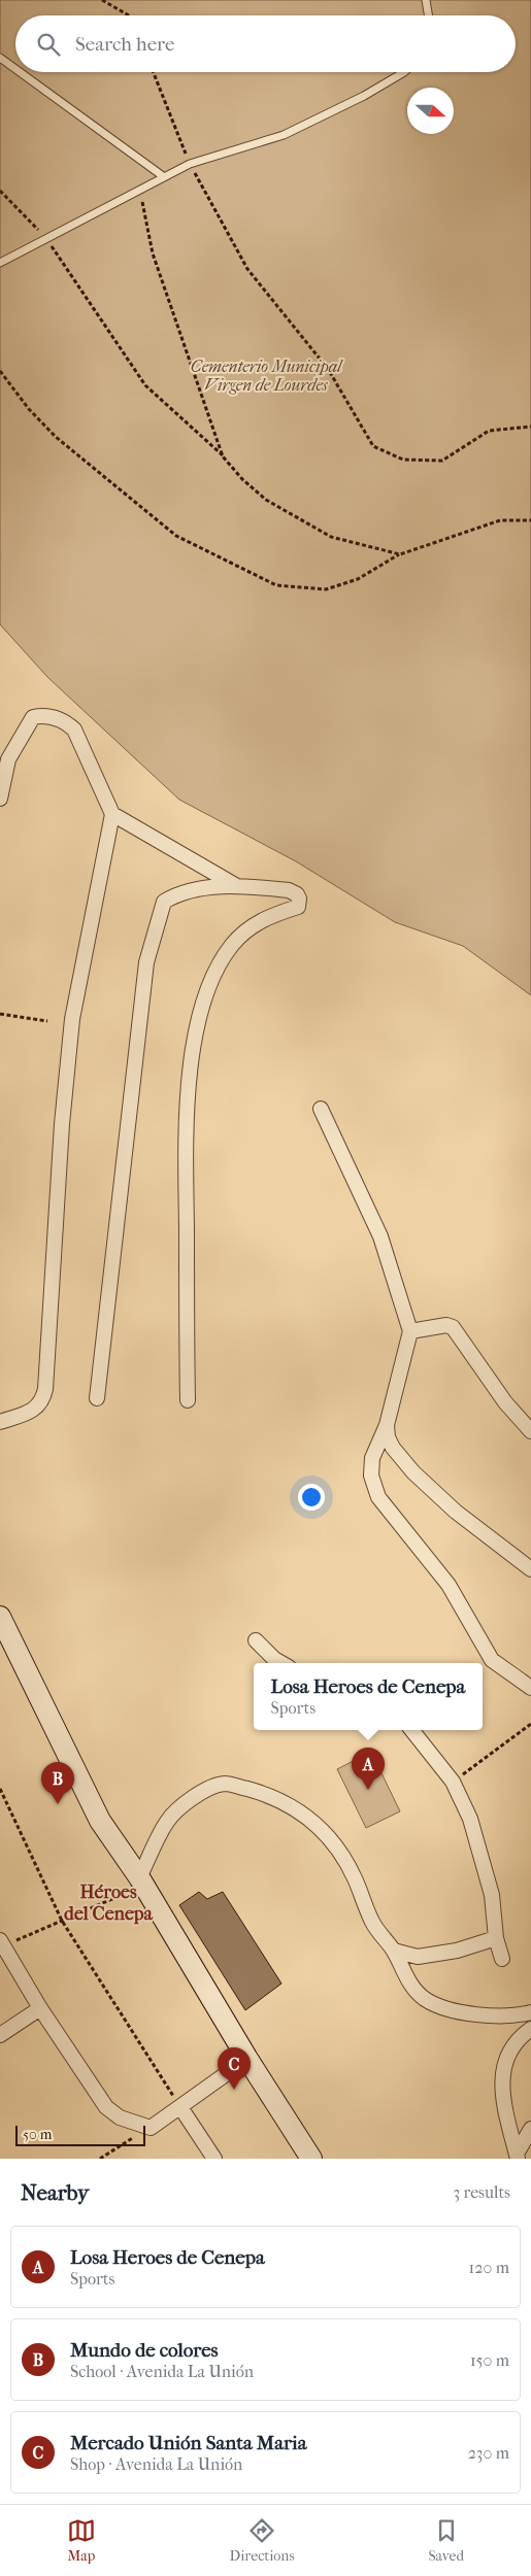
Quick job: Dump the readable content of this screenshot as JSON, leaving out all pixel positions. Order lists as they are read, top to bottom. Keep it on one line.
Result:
{"districts":["Héroes del Cenepa"],"parks":["Cementerio Municipal Virgen de Lourdes"],"scale_bar":"50 m","north":"right","page":{"search":"Search here","popup":["Losa Heroes de Cenepa","Sports"],"pins":["A","B","C"],"scale":"50 m","heading":["Nearby","3 results"],"list":[{"mark":"A","name":"Losa Heroes de Cenepa","note":"Sports","value":"120 m"},{"mark":"B","name":"Mundo de colores","note":"School · Avenida La Unión","value":"150 m"},{"mark":"C","name":"Mercado Unión Santa Maria","note":"Shop · Avenida La Unión","value":"230 m"}],"nav":["Map","Directions","Saved"]}}
